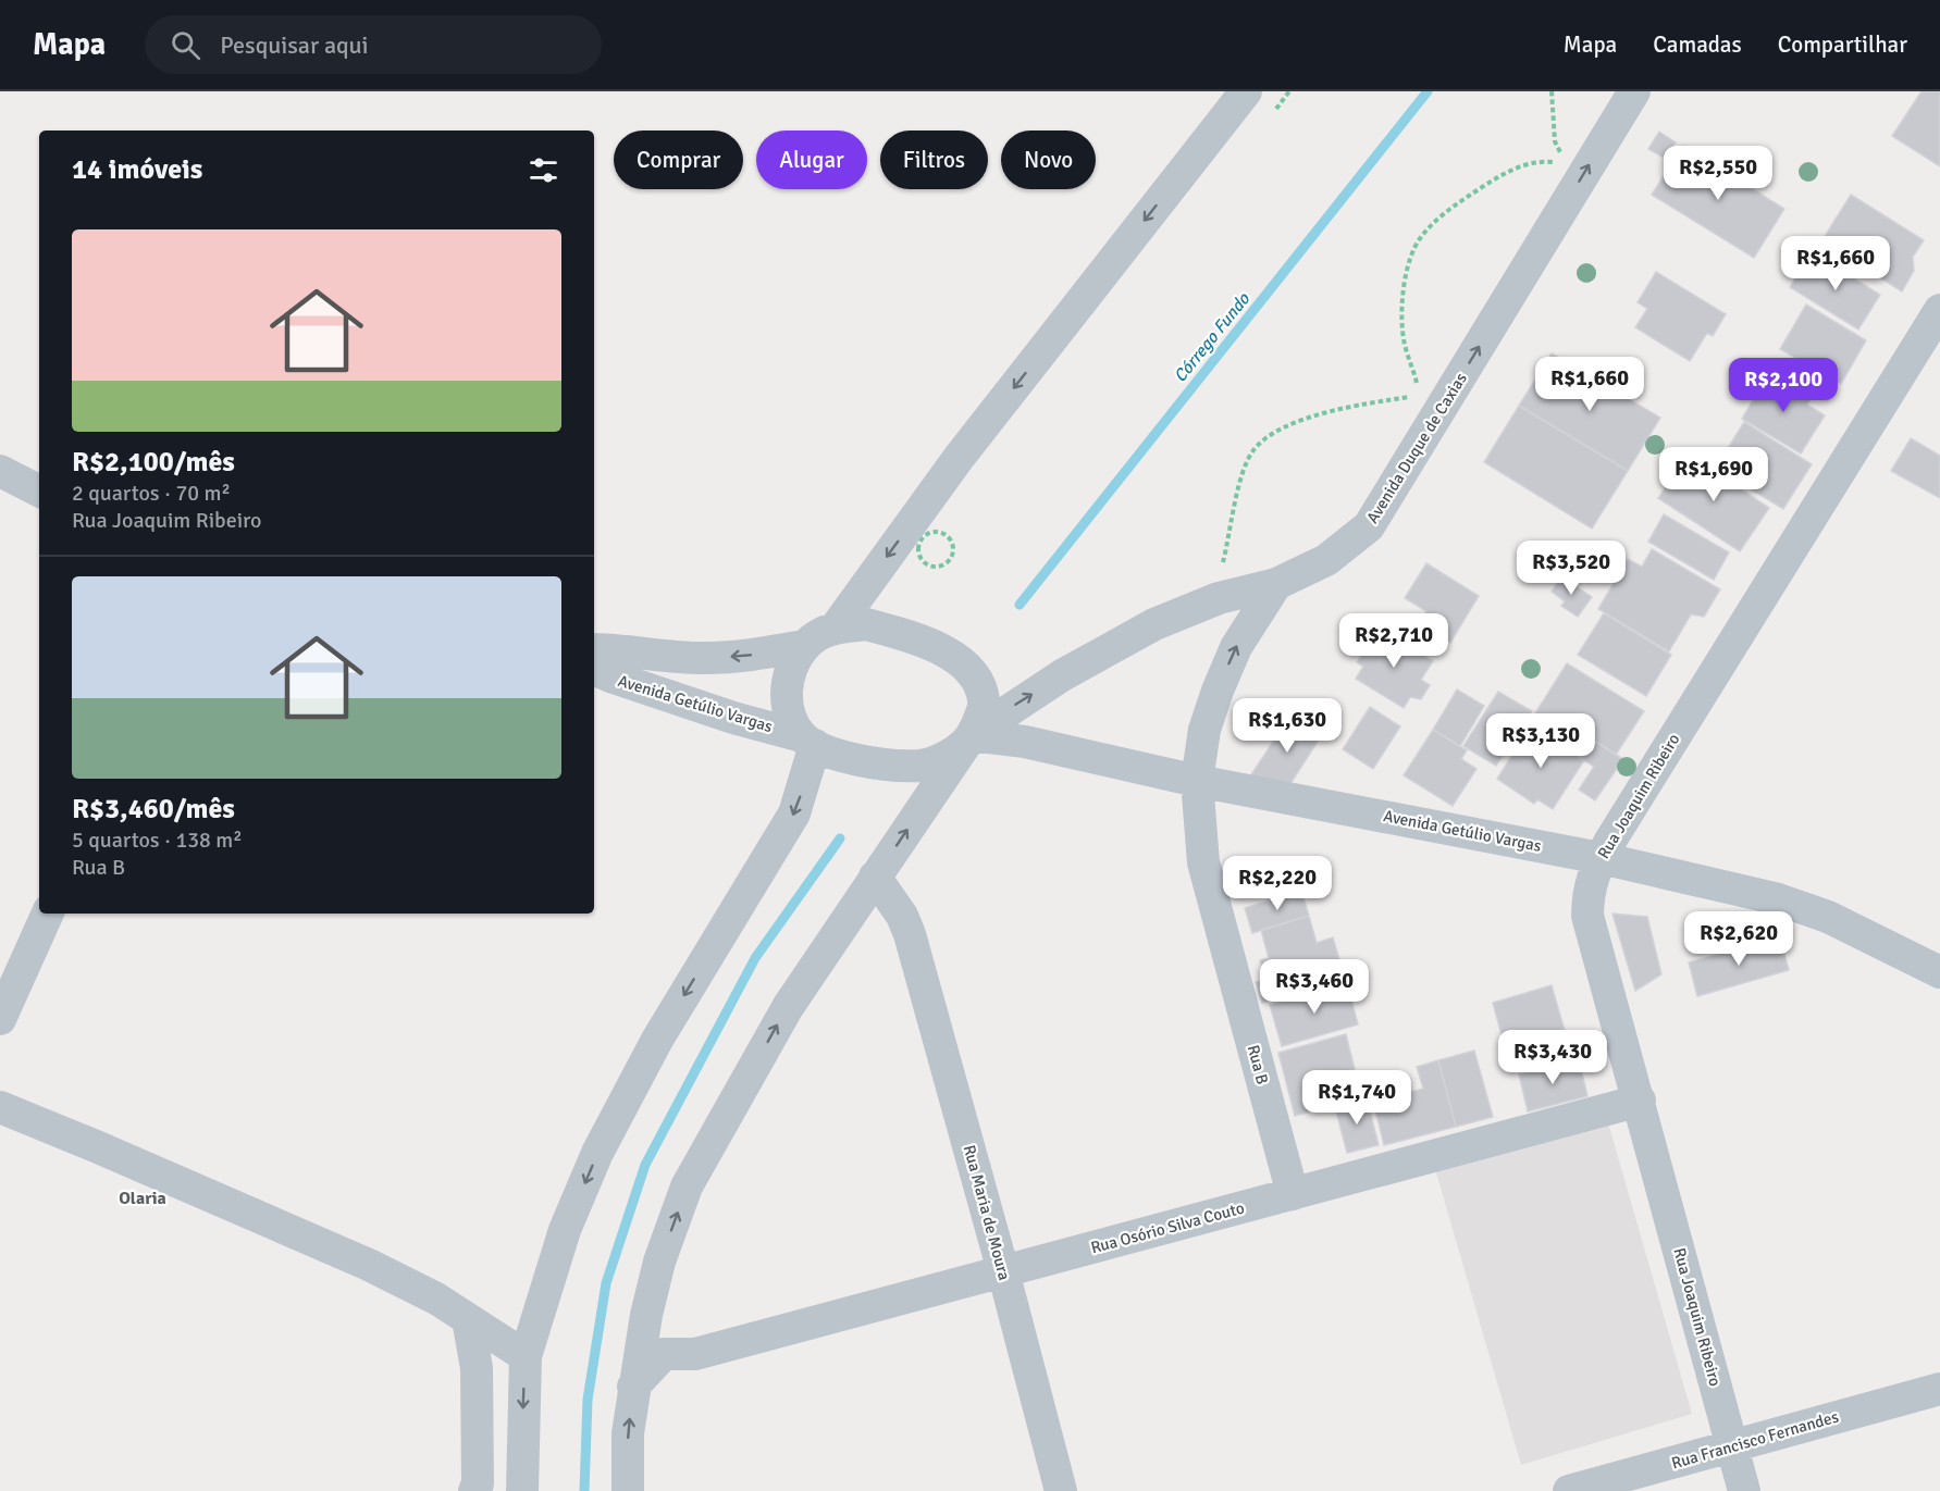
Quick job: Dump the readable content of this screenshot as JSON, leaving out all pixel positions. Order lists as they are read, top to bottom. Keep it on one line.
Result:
{"streets":{"street":["Avenida Duque de Caxias","Avenida Getúlio Vargas","Rua Joaquim Ribeiro","Rua B","Rua Maria de Moura","Rua Osório Silva Couto","Rua Francisco Fernandes"]},"crossings":[["Avenida Duque de Caxias","Avenida Getúlio Vargas"],["Avenida Getúlio Vargas","Rua Joaquim Ribeiro"],["Avenida Getúlio Vargas","Rua B"],["Rua Joaquim Ribeiro","Rua Osório Silva Couto"],["Rua Joaquim Ribeiro","Rua Francisco Fernandes"],["Rua B","Rua Osório Silva Couto"],["Rua Maria de Moura","Rua Osório Silva Couto"]],"districts":["Olaria"],"water":["Córrego Fundo"],"page":{"header":"Mapa","search":"Pesquisar aqui","nav":["Mapa","Camadas","Compartilhar"],"chip":["Comprar","Alugar","Filtros","Novo"],"heading":"14 imóveis","price":["R$2,550","R$1,660","R$1,660","R$2,100","R$1,690","R$3,520","R$2,710","R$1,630","R$3,130","R$2,220","R$2,620","R$3,460","R$3,430","R$1,740"],"list":[{"name":"R$2,100/mês","note":"2 quartos · 70 m² · Rua Joaquim Ribeiro"},{"name":"R$3,460/mês","note":"5 quartos · 138 m² · Rua B"}]}}
